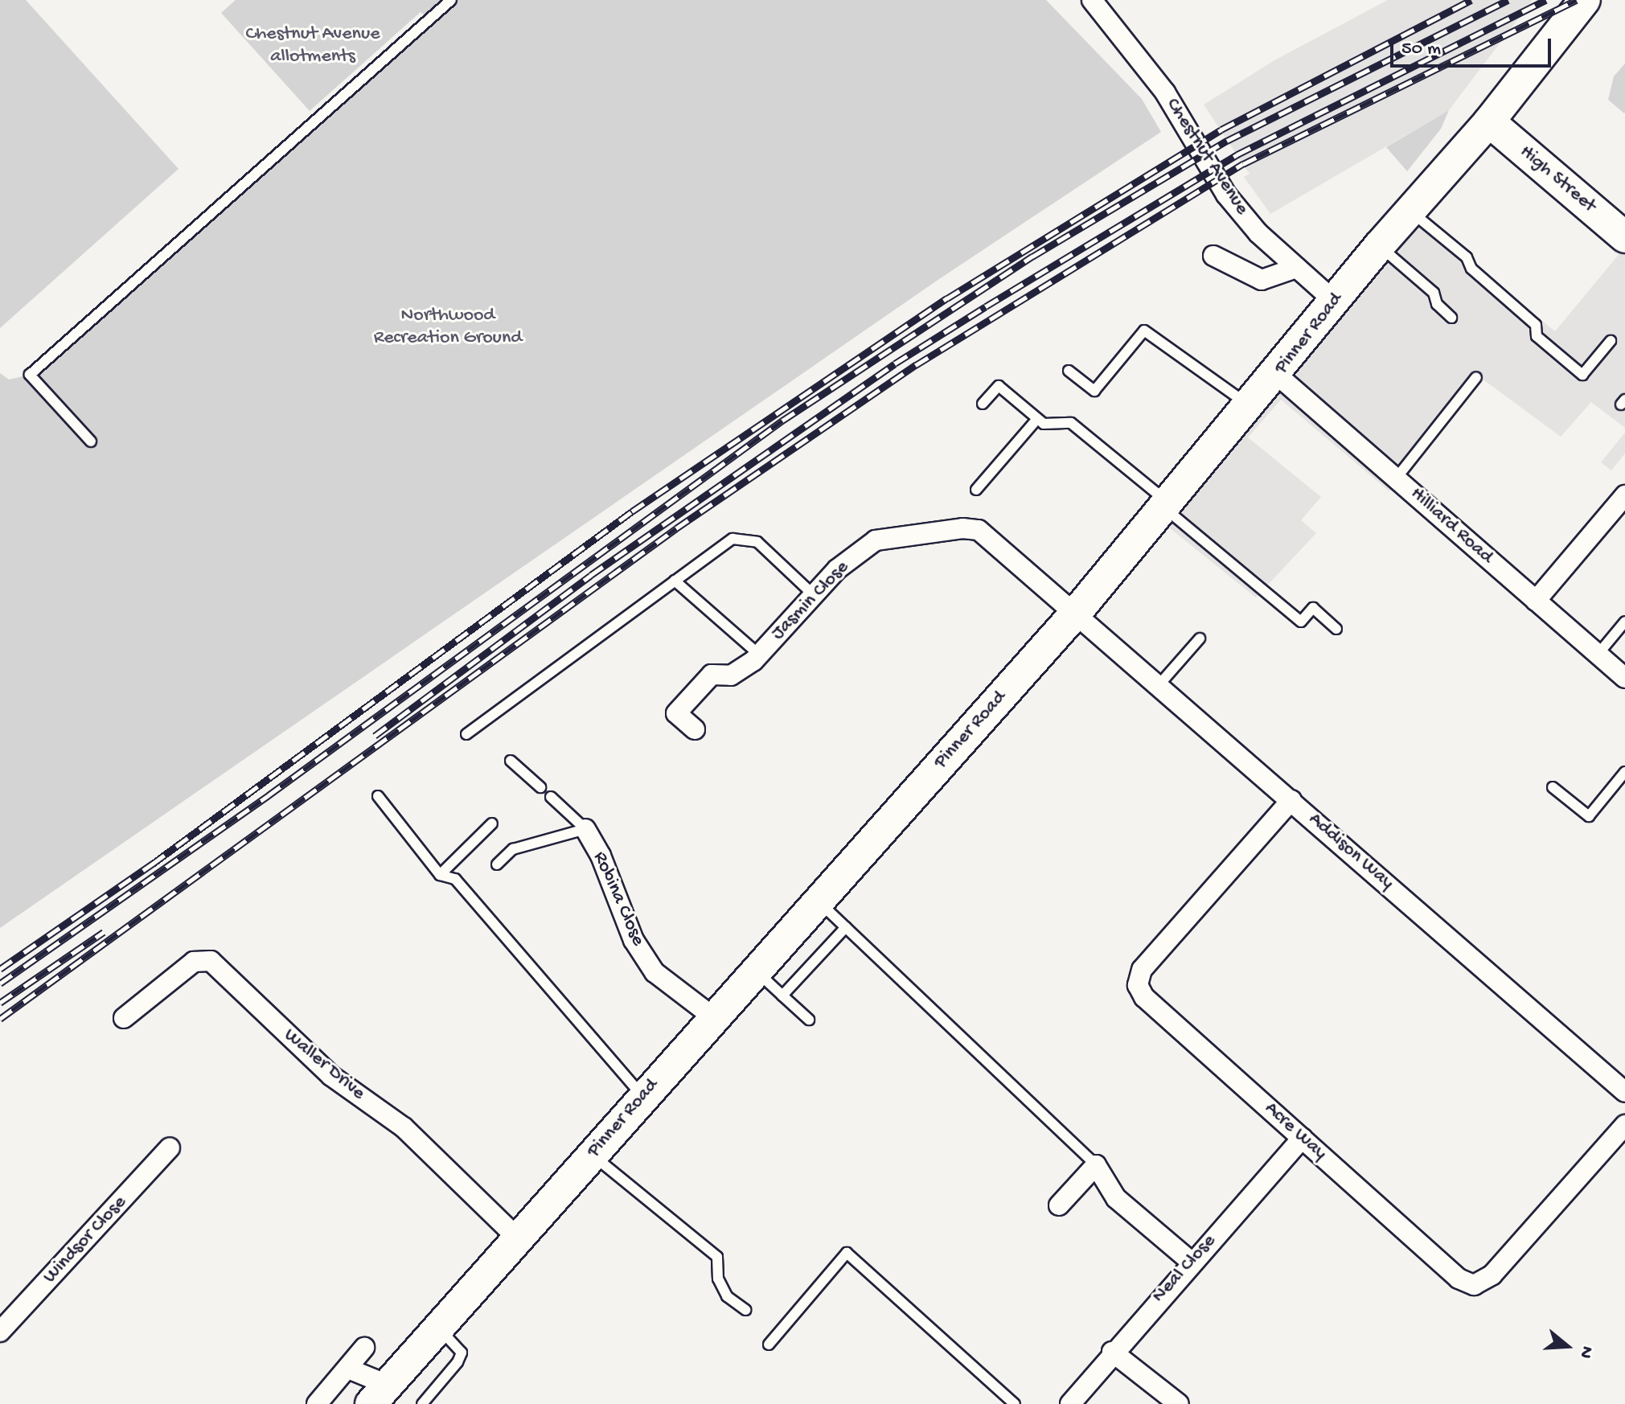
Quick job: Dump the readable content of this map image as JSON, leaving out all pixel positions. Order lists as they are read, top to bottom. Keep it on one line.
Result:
{"streets":{"main road":["High Street","Pinner Road"],"street":["Chestnut Avenue","Hilliard Road","Jasmin Close","Addison Way","Robina Close","Waller Drive","Acre Way","Windsor Close","Neal Close"]},"crossings":[["Chestnut Avenue","Pinner Road"],["High Street","Pinner Road"],["Pinner Road","Hilliard Road"],["Pinner Road","Jasmin Close"],["Pinner Road","Addison Way"],["Pinner Road","Robina Close"],["Pinner Road","Waller Drive"],["Jasmin Close","Addison Way"],["Addison Way","Acre Way"],["Acre Way","Neal Close"]],"parks":["Chestnut Avenue allotments","Northwood Recreation Ground"],"scale_bar":"50 m","north":"right"}
